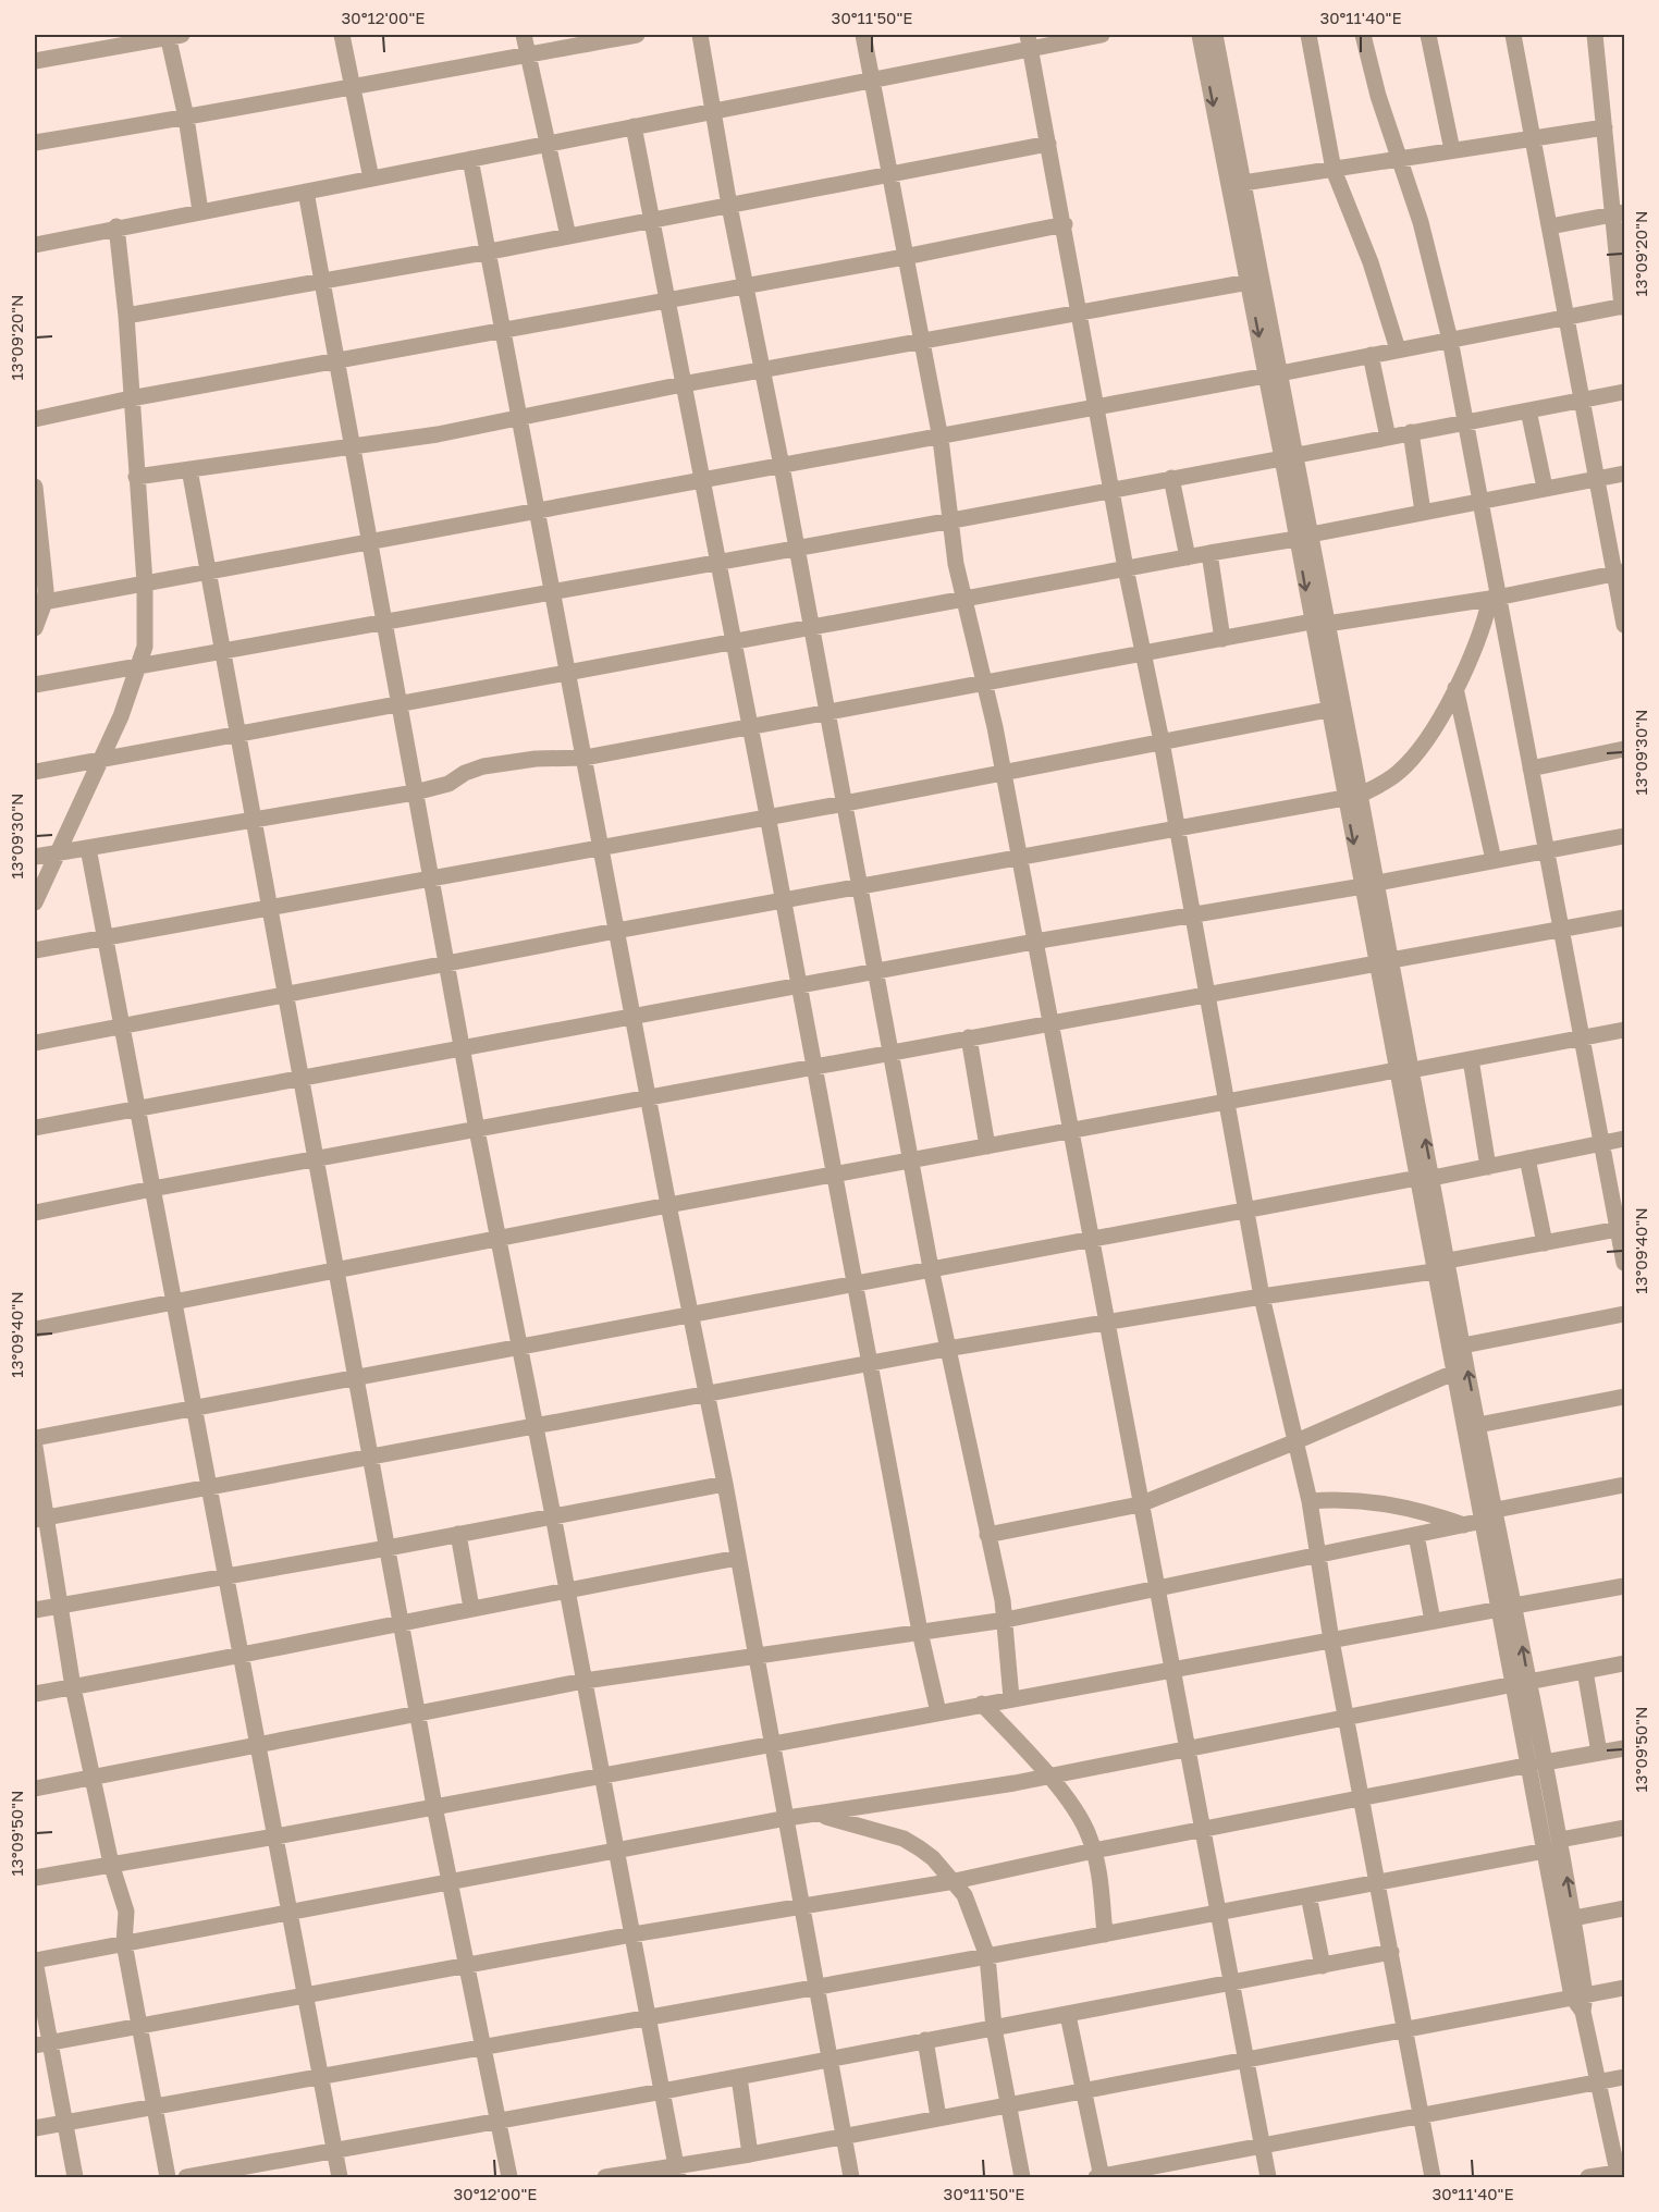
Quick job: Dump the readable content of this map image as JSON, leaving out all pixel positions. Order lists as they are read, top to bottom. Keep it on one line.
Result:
{"coordinates":["30°12'00\"E","30°11'50\"E","30°11'40\"E","13°09'20\"N","13°09'30\"N","13°09'40\"N","13°09'50\"N"]}
